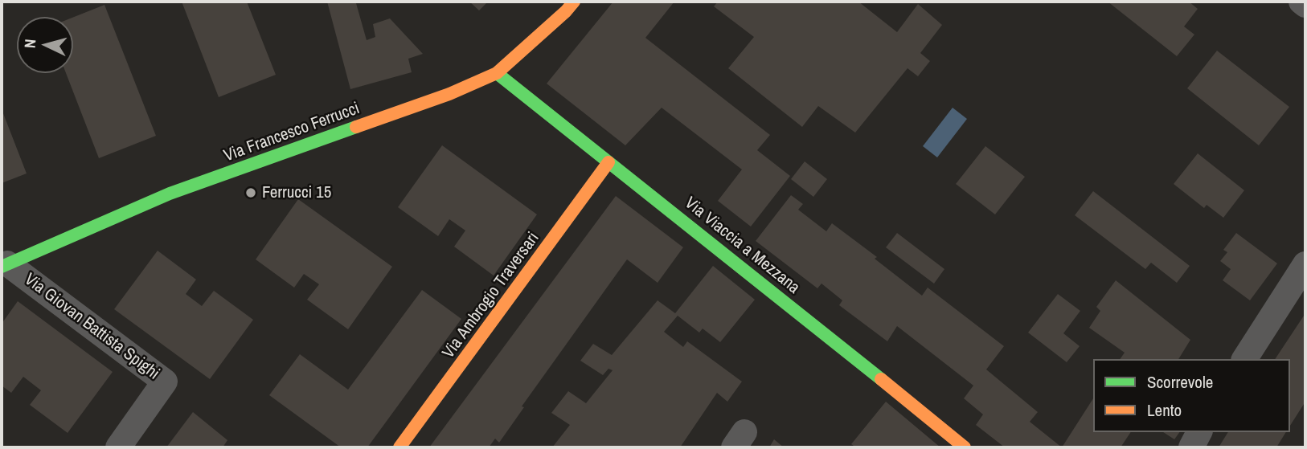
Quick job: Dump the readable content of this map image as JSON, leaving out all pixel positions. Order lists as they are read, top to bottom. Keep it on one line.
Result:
{"streets":{"street":["Via Francesco Ferrucci","Via Viaccia a Mezzana","Via Ambrogio Traversari","Via Giovan Battista Spighi"]},"crossings":[["Via Francesco Ferrucci","Via Viaccia a Mezzana"],["Via Francesco Ferrucci","Via Giovan Battista Spighi"],["Via Viaccia a Mezzana","Via Ambrogio Traversari"]],"places":["Ferrucci 15"],"legend":["Scorrevole","Lento"],"north":"left"}
